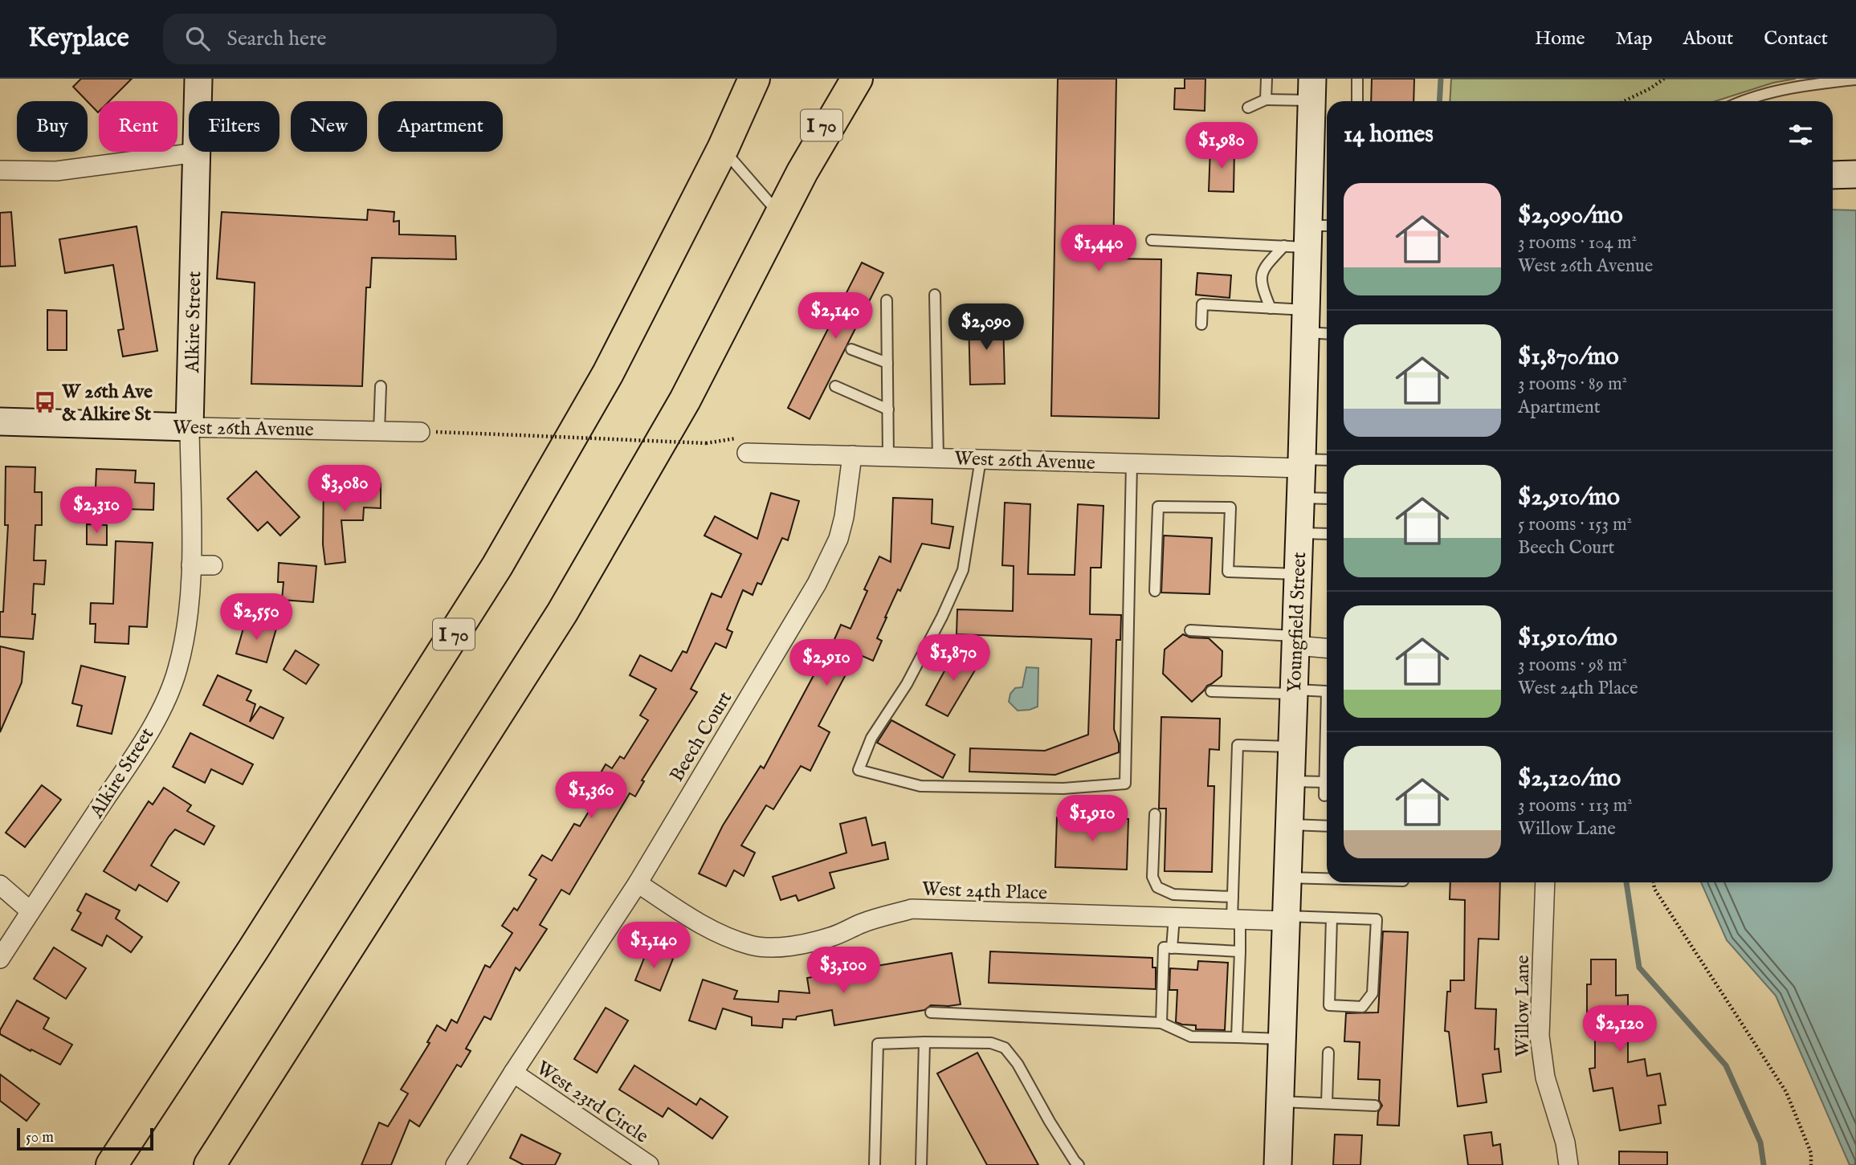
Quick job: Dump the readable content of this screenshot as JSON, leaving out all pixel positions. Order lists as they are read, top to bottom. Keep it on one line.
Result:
{"streets":{"highway":["I 70"],"street":["Alkire Street","West 26th Avenue","Youngfield Street","Beech Court","West 24th Place","Willow Lane","West 23rd Circle"]},"crossings":[["Alkire Street","West 26th Avenue"],["West 26th Avenue","Youngfield Street"],["West 26th Avenue","Beech Court"],["Youngfield Street","West 24th Place"],["Beech Court","West 24th Place"],["Beech Court","West 23rd Circle"]],"places":{"bus stop":["W 26th Ave & Alkire St"]},"scale_bar":"50 m","page":{"header":"Keyplace","search":"Search here","nav":["Home","Map","About","Contact"],"chip":["Buy","Rent","Filters","New","Apartment"],"heading":"14 homes","price":["$1,980","$1,440","$2,140","$2,090","$3,080","$2,310","$2,550","$1,870","$2,910","$1,360","$1,910","$1,140","$3,100","$2,120"],"list":[{"name":"$2,090/mo","note":"3 rooms · 104 m² · West 26th Avenue"},{"name":"$1,870/mo","note":"3 rooms · 89 m² · Apartment"},{"name":"$2,910/mo","note":"5 rooms · 153 m² · Beech Court"},{"name":"$1,910/mo","note":"3 rooms · 98 m² · West 24th Place"},{"name":"$2,120/mo","note":"3 rooms · 113 m² · Willow Lane"}],"scale":"50 m"}}
